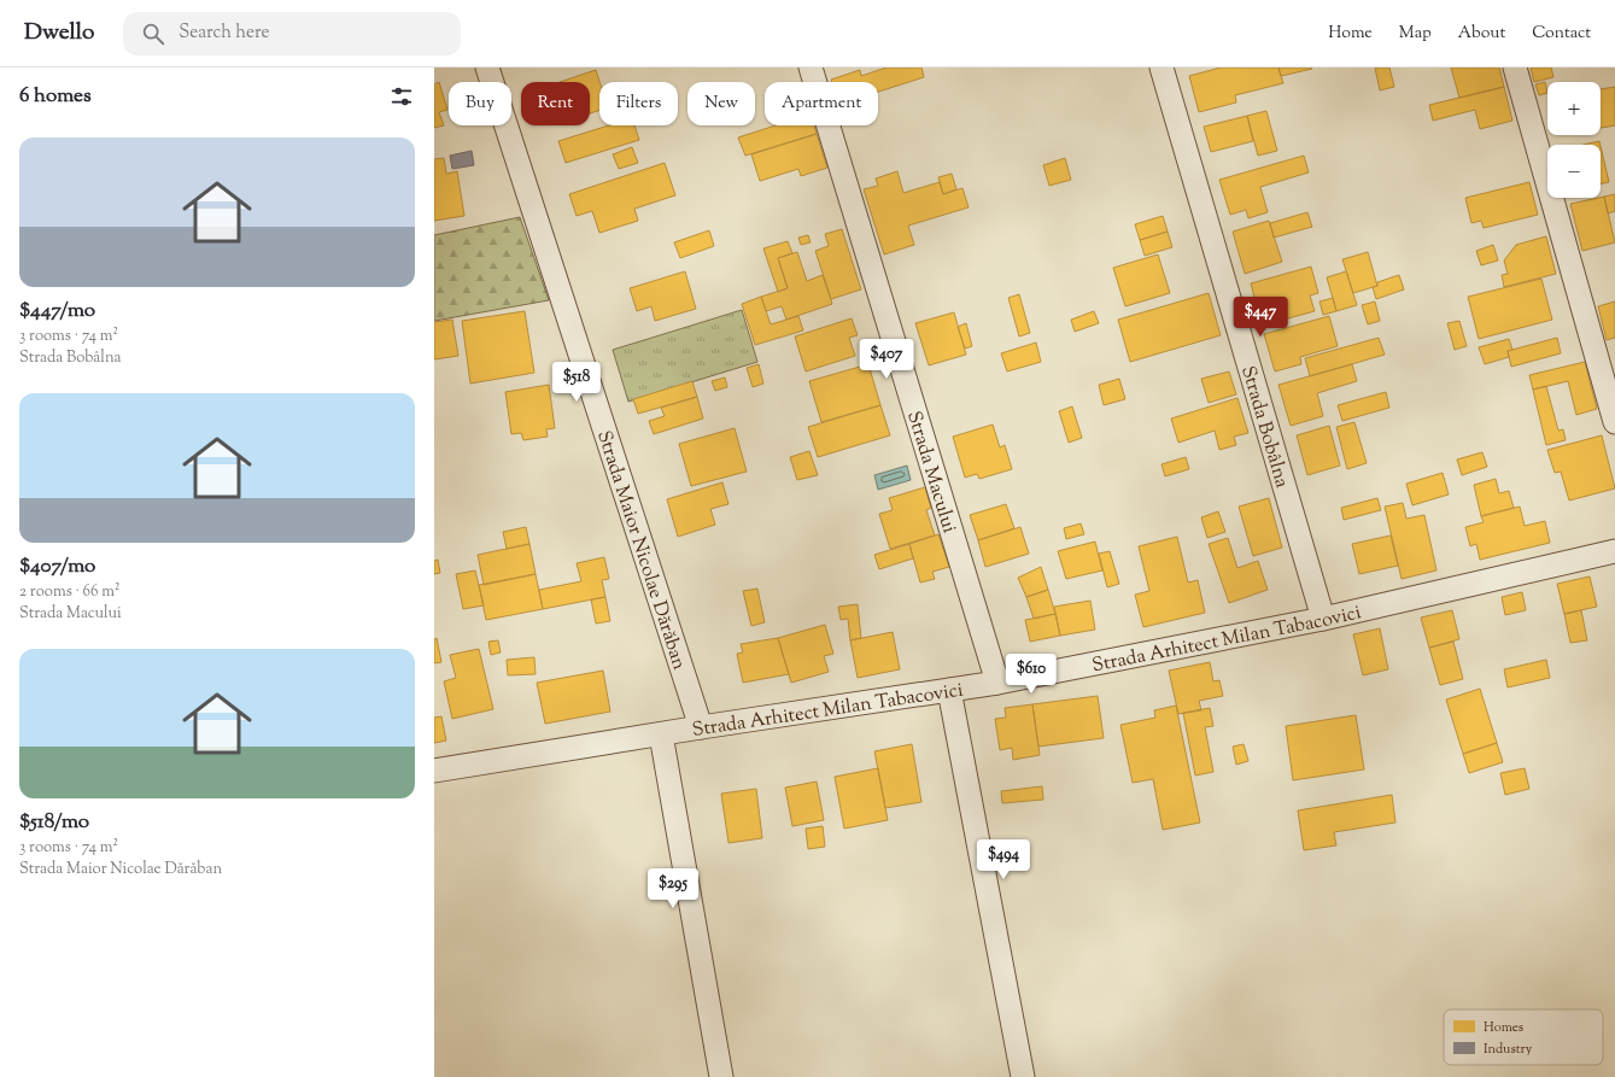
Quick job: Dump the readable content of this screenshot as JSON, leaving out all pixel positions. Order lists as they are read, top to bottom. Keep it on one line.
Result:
{"streets":{"street":["Strada Bobâlna","Strada Macului","Strada Maior Nicolae Dărăban","Strada Arhitect Milan Tabacovici"]},"crossings":[["Strada Bobâlna","Strada Arhitect Milan Tabacovici"],["Strada Macului","Strada Arhitect Milan Tabacovici"],["Strada Maior Nicolae Dărăban","Strada Arhitect Milan Tabacovici"]],"legend":["Homes","Industry"],"page":{"header":"Dwello","search":"Search here","nav":["Home","Map","About","Contact"],"heading":"6 homes","map_buttons":["+","−"],"chip":["Buy","Rent","Filters","New","Apartment"],"list":[{"name":"$447/mo","note":"3 rooms · 74 m² · Strada Bobâlna"},{"name":"$407/mo","note":"2 rooms · 66 m² · Strada Macului"},{"name":"$518/mo","note":"3 rooms · 74 m² · Strada Maior Nicolae Dărăban"}],"price":["$447","$407","$518","$610","$494","$295"]}}
